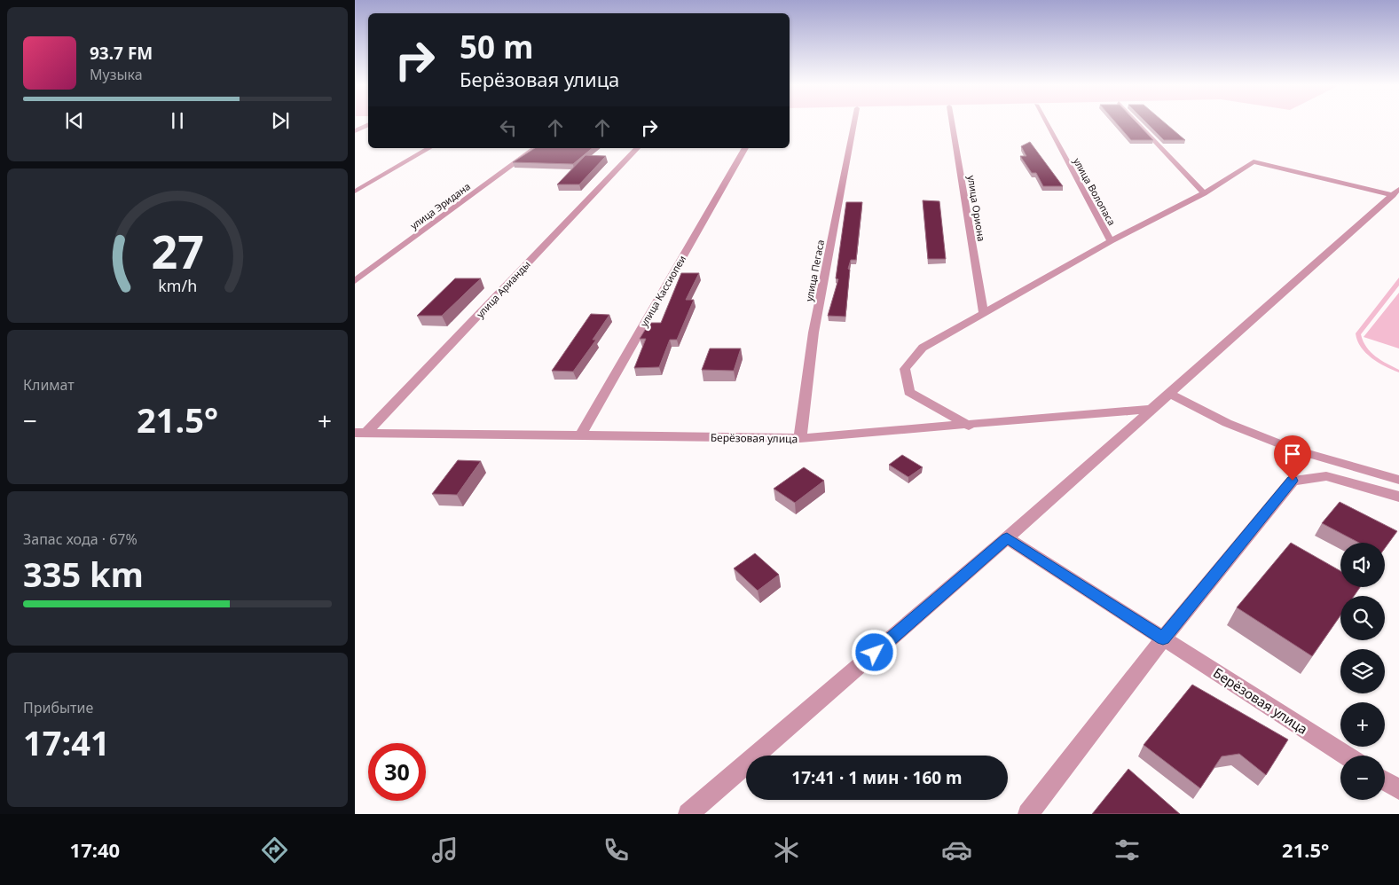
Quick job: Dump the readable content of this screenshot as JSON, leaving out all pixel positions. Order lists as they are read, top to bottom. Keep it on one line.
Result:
{"streets":{"street":["улица Волопаса","улица Эридана","улица Ориона","улица Пегаса","улица Арианды","улица Кассиопеи","Берёзовая улица"]},"crossings":[["улица Пегаса","Берёзовая улица"],["улица Арианды","Берёзовая улица"],["улица Кассиопеи","Берёзовая улица"]],"page":{"turn":["50 m","Берёзовая улица"],"song":["93.7 FM","Музыка"],"tile":["Климат",["Запас хода · 67%","335 km"],["Прибытие","17:41"]],"heat":["−","21.5°","+"],"map_buttons":["+","−"],"limit":"30","trip":"17:41 · 1 мин · 160 m","tabs":["17:40","21.5°"],"gauge":["27","km/h"]}}
